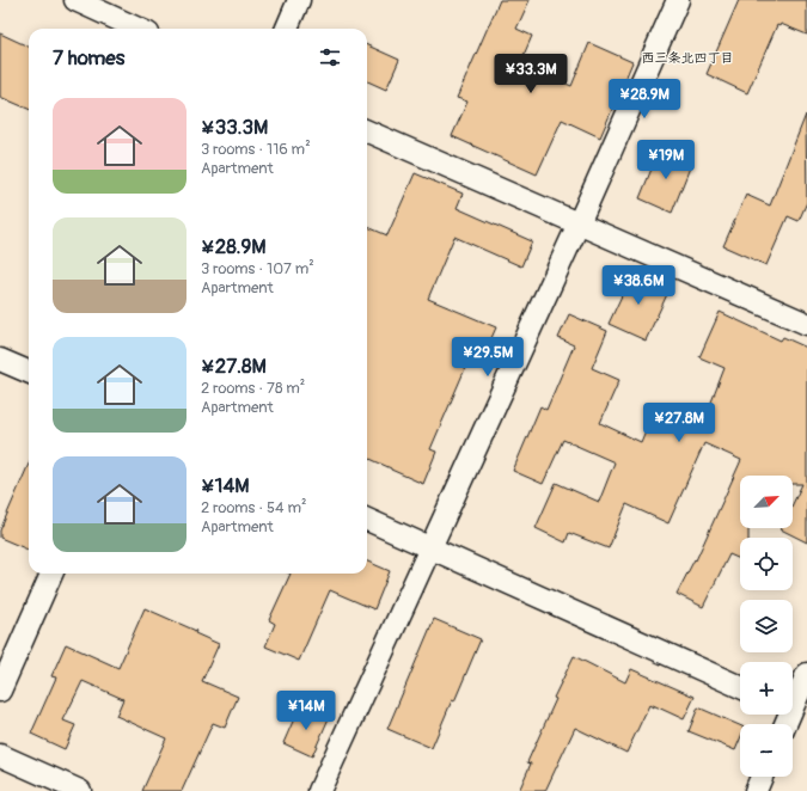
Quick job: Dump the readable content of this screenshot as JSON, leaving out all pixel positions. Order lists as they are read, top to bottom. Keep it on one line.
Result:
{"districts":["西三条北四丁目"],"north":"top right","page":{"heading":"7 homes","price":["¥33.3M","¥28.9M","¥19M","¥38.6M","¥29.5M","¥27.8M","¥14M"],"list":[{"name":"¥33.3M","note":"3 rooms · 116 m² · Apartment"},{"name":"¥28.9M","note":"3 rooms · 107 m² · Apartment"},{"name":"¥27.8M","note":"2 rooms · 78 m² · Apartment"},{"name":"¥14M","note":"2 rooms · 54 m² · Apartment"}],"map_buttons":["+","−"]}}
